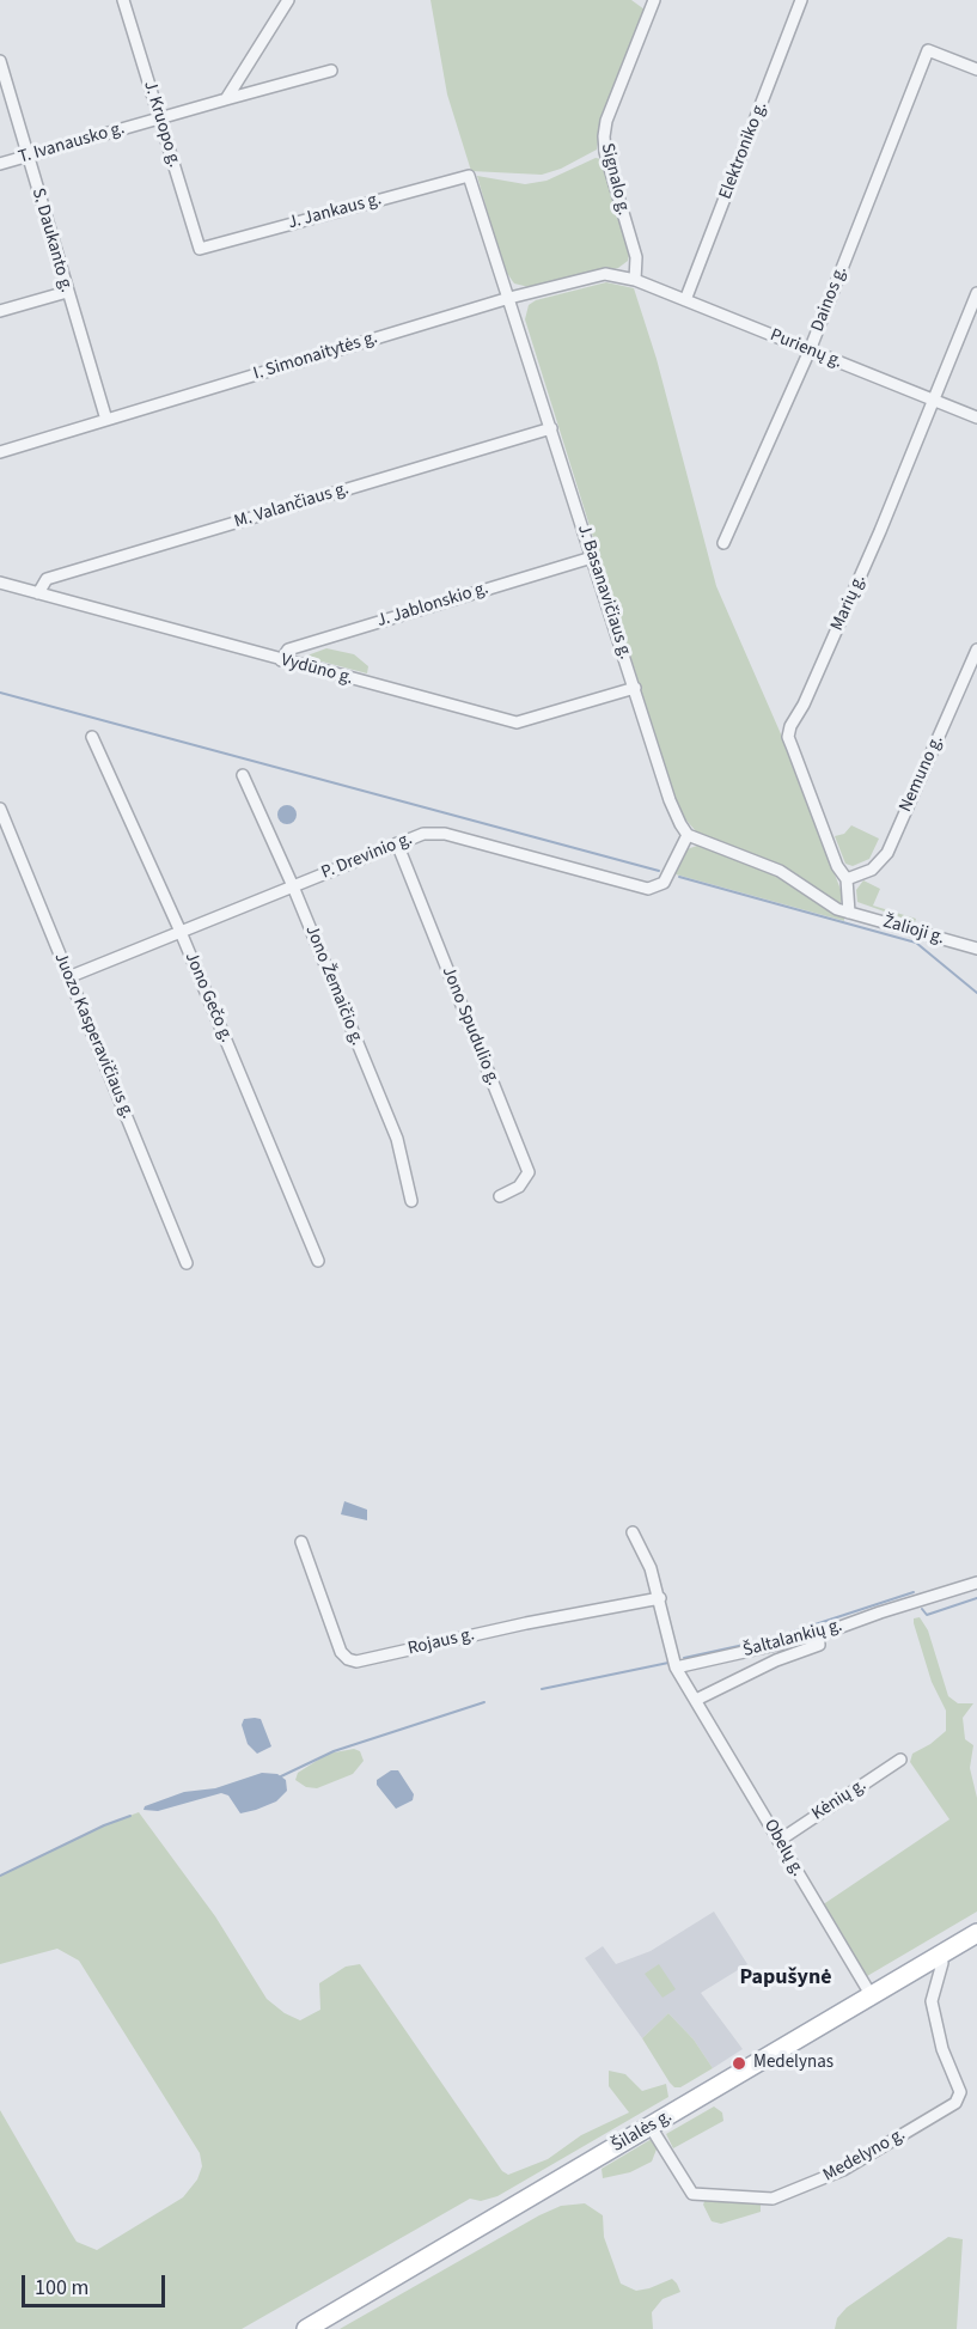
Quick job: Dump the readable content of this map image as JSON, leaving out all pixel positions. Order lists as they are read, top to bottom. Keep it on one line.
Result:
{"streets":{"main road":["Šilalės g."],"street":["J. Kruopo g.","T. Ivanausko g.","Elektroniko g.","Signalo g.","J. Jankaus g.","S. Daukanto g.","Dainos g.","Purienų g.","I. Simonaitytės g.","M. Valančiaus g.","J. Basanavičiaus g.","Marių g.","J. Jablonskio g.","Vydūno g.","Nemuno g.","P. Drevinio g.","Žalioji g.","Jono Žemaičio g.","Jono Gečo g.","Jono Spudulio g.","Juozo Kasperavičiaus g.","Šaltalankių g.","Rojaus g.","Kėnių g.","Obelų g.","Medelyno g."]},"crossings":[["J. Kruopo g.","T. Ivanausko g."],["J. Kruopo g.","J. Jankaus g."],["T. Ivanausko g.","S. Daukanto g."],["Elektroniko g.","Purienų g."],["Signalo g.","Purienų g."],["Signalo g.","I. Simonaitytės g."],["J. Jankaus g.","J. Basanavičiaus g."],["S. Daukanto g.","I. Simonaitytės g."],["Dainos g.","Purienų g."],["Purienų g.","I. Simonaitytės g."],["Purienų g.","Marių g."],["I. Simonaitytės g.","J. Basanavičiaus g."],["M. Valančiaus g.","J. Basanavičiaus g."],["M. Valančiaus g.","Vydūno g."],["J. Basanavičiaus g.","J. Jablonskio g."],["J. Basanavičiaus g.","Vydūno g."],["J. Basanavičiaus g.","P. Drevinio g."],["Marių g.","Nemuno g."],["Marių g.","Žalioji g."],["J. Jablonskio g.","Vydūno g."],["P. Drevinio g.","Jono Žemaičio g."],["P. Drevinio g.","Jono Gečo g."],["P. Drevinio g.","Jono Spudulio g."],["P. Drevinio g.","Juozo Kasperavičiaus g."],["Šaltalankių g.","Obelų g."],["Kėnių g.","Obelų g."],["Obelų g.","Šilalės g."],["Šilalės g.","Medelyno g."]],"districts":["Papušynė"],"places":["Medelynas"],"scale_bar":"100 m"}
